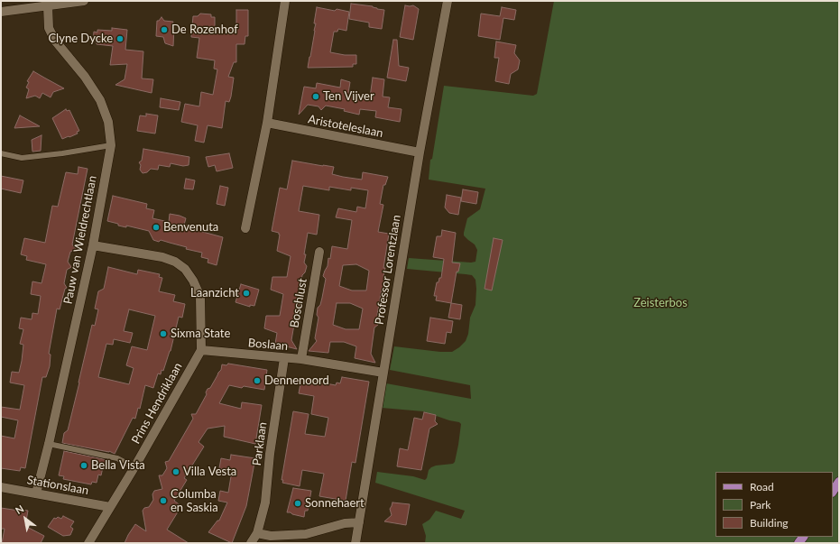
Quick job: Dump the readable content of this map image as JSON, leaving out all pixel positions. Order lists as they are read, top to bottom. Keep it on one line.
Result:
{"streets":{"street":["Aristoteleslaan","Pauw van Wieldrechtlaan","Professor Lorentzlaan","Boschlust","Boslaan","Prins Hendriklaan","Parklaan","Stationslaan"]},"crossings":[["Aristoteleslaan","Professor Lorentzlaan"],["Pauw van Wieldrechtlaan","Stationslaan"],["Professor Lorentzlaan","Boslaan"],["Boschlust","Boslaan"],["Boslaan","Prins Hendriklaan"],["Boslaan","Parklaan"],["Prins Hendriklaan","Stationslaan"]],"parks":["Zeisterbos"],"places":["De Rozenhof","Clyne Dycke","Ten Vijver","Benvenuta","Laanzicht","Sixma State","Dennenoord","Bella Vista","Villa Vesta","Columba en Saskia","Sonnehaert"],"legend":["Road","Park","Building"],"north":"top left"}
